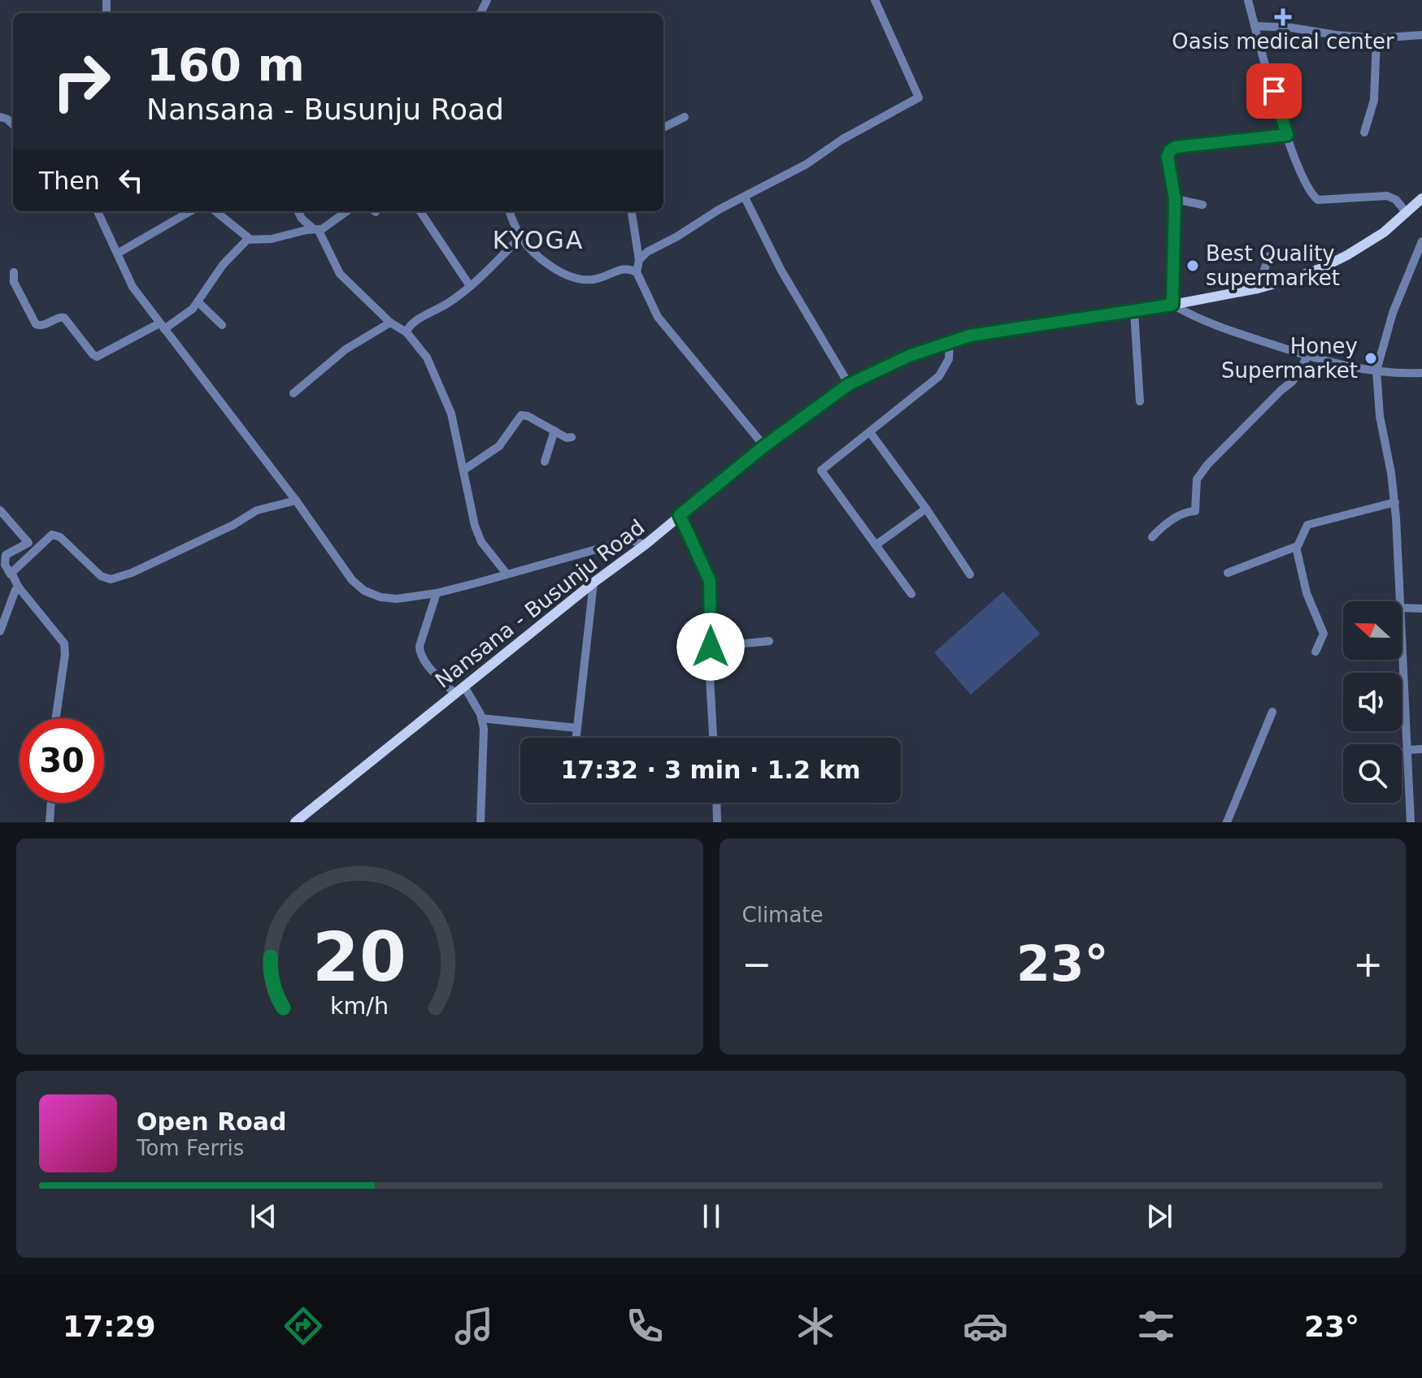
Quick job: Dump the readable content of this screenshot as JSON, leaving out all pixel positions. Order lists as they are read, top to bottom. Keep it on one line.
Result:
{"streets":{"main road":["Nansana - Busunju Road"]},"districts":["KYOGA"],"places":{"health":["Oasis medical center"],"other":["Best Quality supermarket","Honey Supermarket"]},"north":"left","page":{"turn":["160 m","Nansana - Busunju Road"],"then":"Then","limit":"30","trip":"17:32 · 3 min · 1.2 km","tile":"Climate","heat":["−","23°","+"],"song":["Open Road","Tom Ferris"],"tabs":["17:29","23°"],"gauge":["20","km/h"]}}
